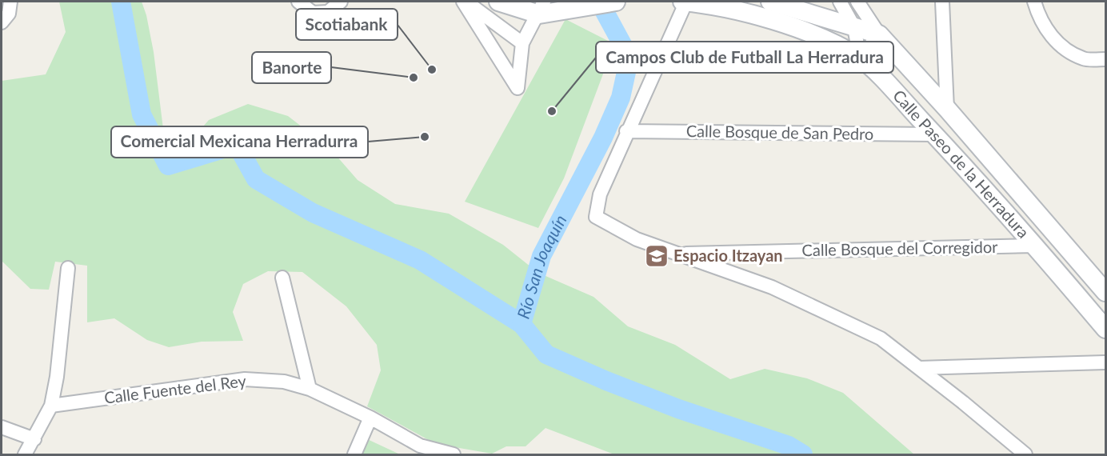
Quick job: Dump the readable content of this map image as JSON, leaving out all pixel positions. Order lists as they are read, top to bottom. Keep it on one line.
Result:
{"streets":{"main road":["Calle Paseo de la Herradura"],"street":["Calle Bosque de San Pedro","Calle Bosque del Corregidor","Calle Fuente del Rey"]},"crossings":[["Calle Bosque de San Pedro","Calle Paseo de la Herradura"],["Calle Paseo de la Herradura","Calle Bosque del Corregidor"]],"water":["Río San Joaquín"],"places":{"other":["Scotiabank","Banorte","Campos Club de Futball La Herradura","Comercial Mexicana Herradurra"],"school or university":["Espacio Itzayan"]}}
